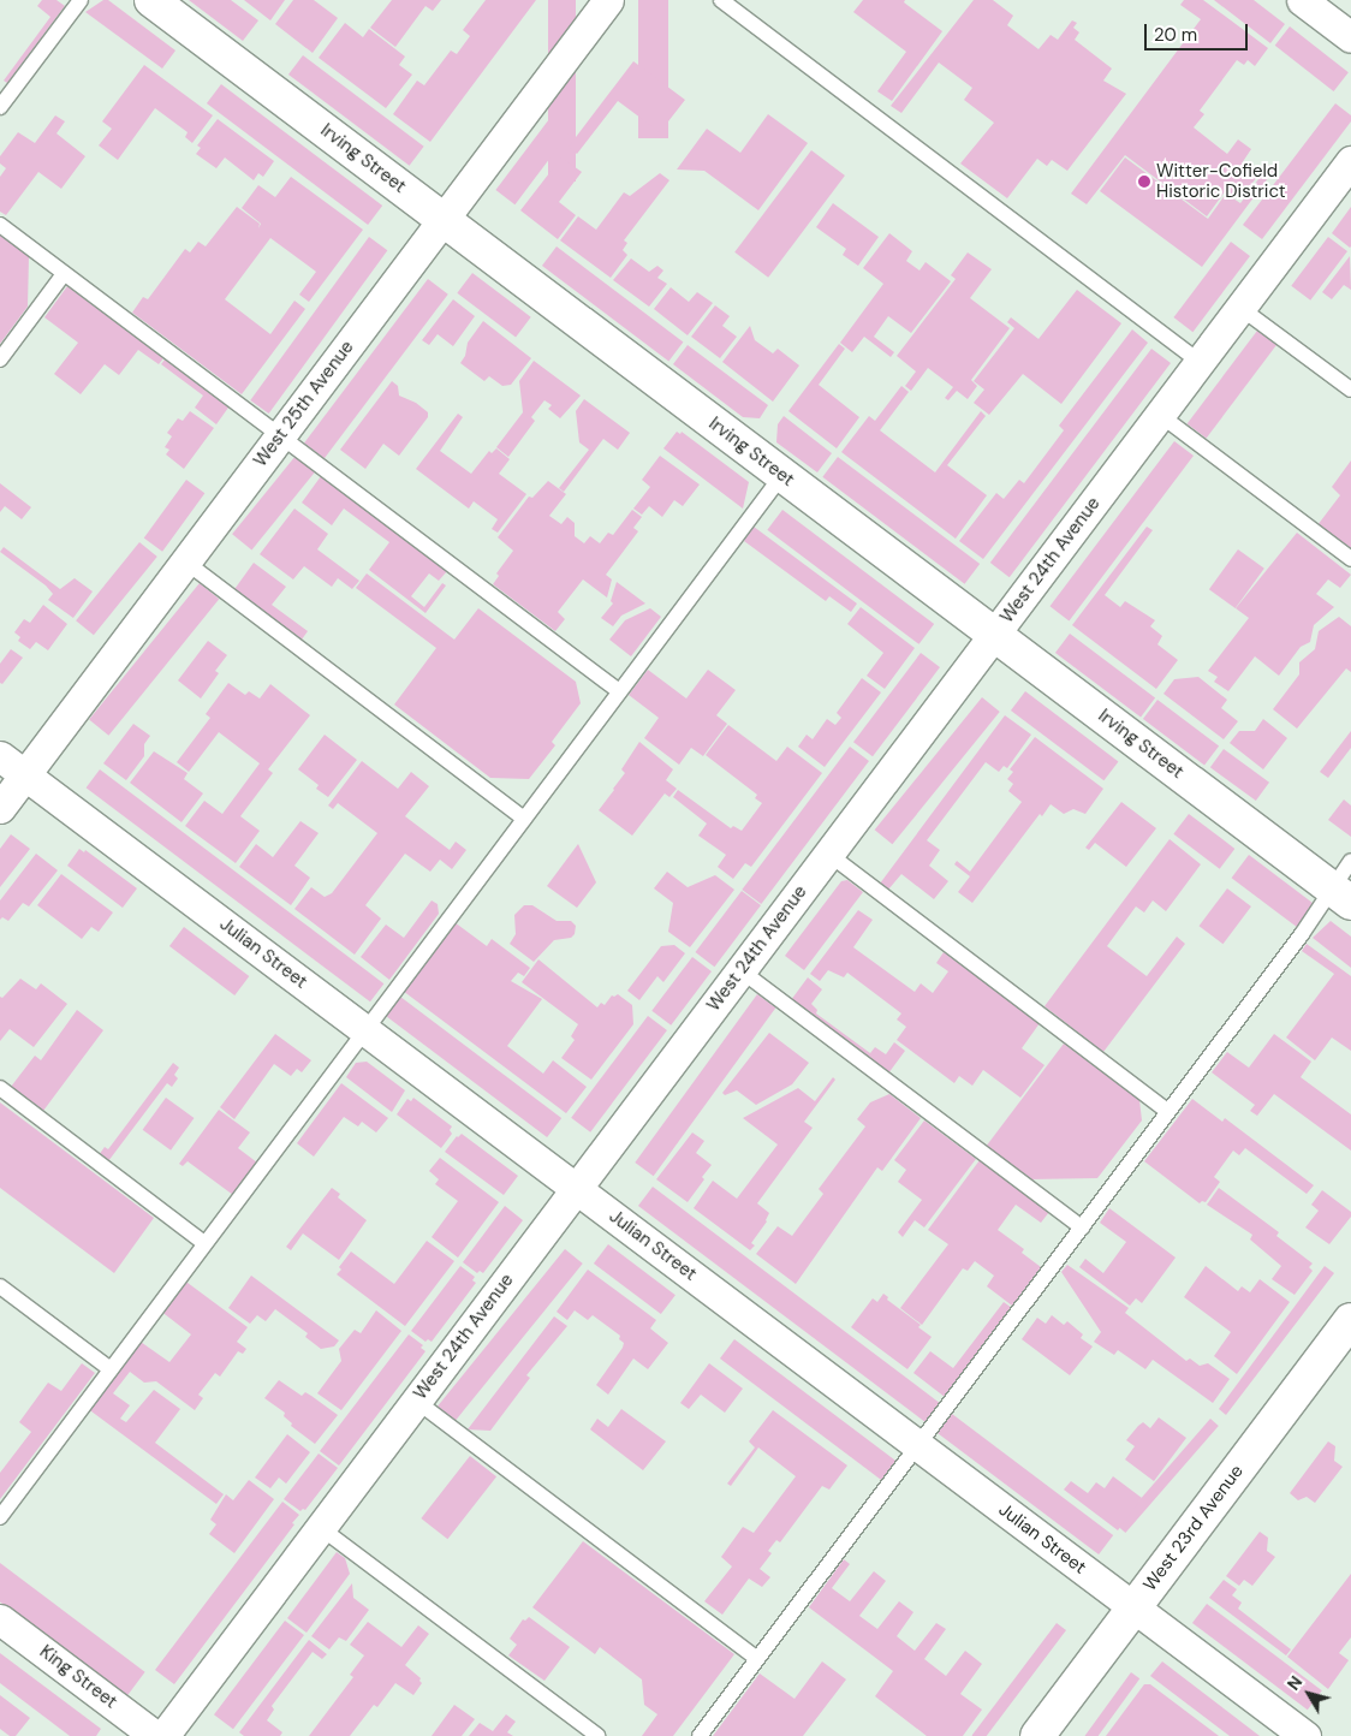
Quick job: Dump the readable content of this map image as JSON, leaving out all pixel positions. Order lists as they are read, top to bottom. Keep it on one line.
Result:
{"streets":{"street":["Irving Street","West 25th Avenue","West 24th Avenue","Julian Street","West 23rd Avenue","King Street"]},"crossings":[["Irving Street","West 25th Avenue"],["Irving Street","West 24th Avenue"],["West 25th Avenue","Julian Street"],["West 24th Avenue","Julian Street"],["Julian Street","West 23rd Avenue"]],"places":["Witter-Cofield Historic District"],"scale_bar":"20 m","north":"top left"}
